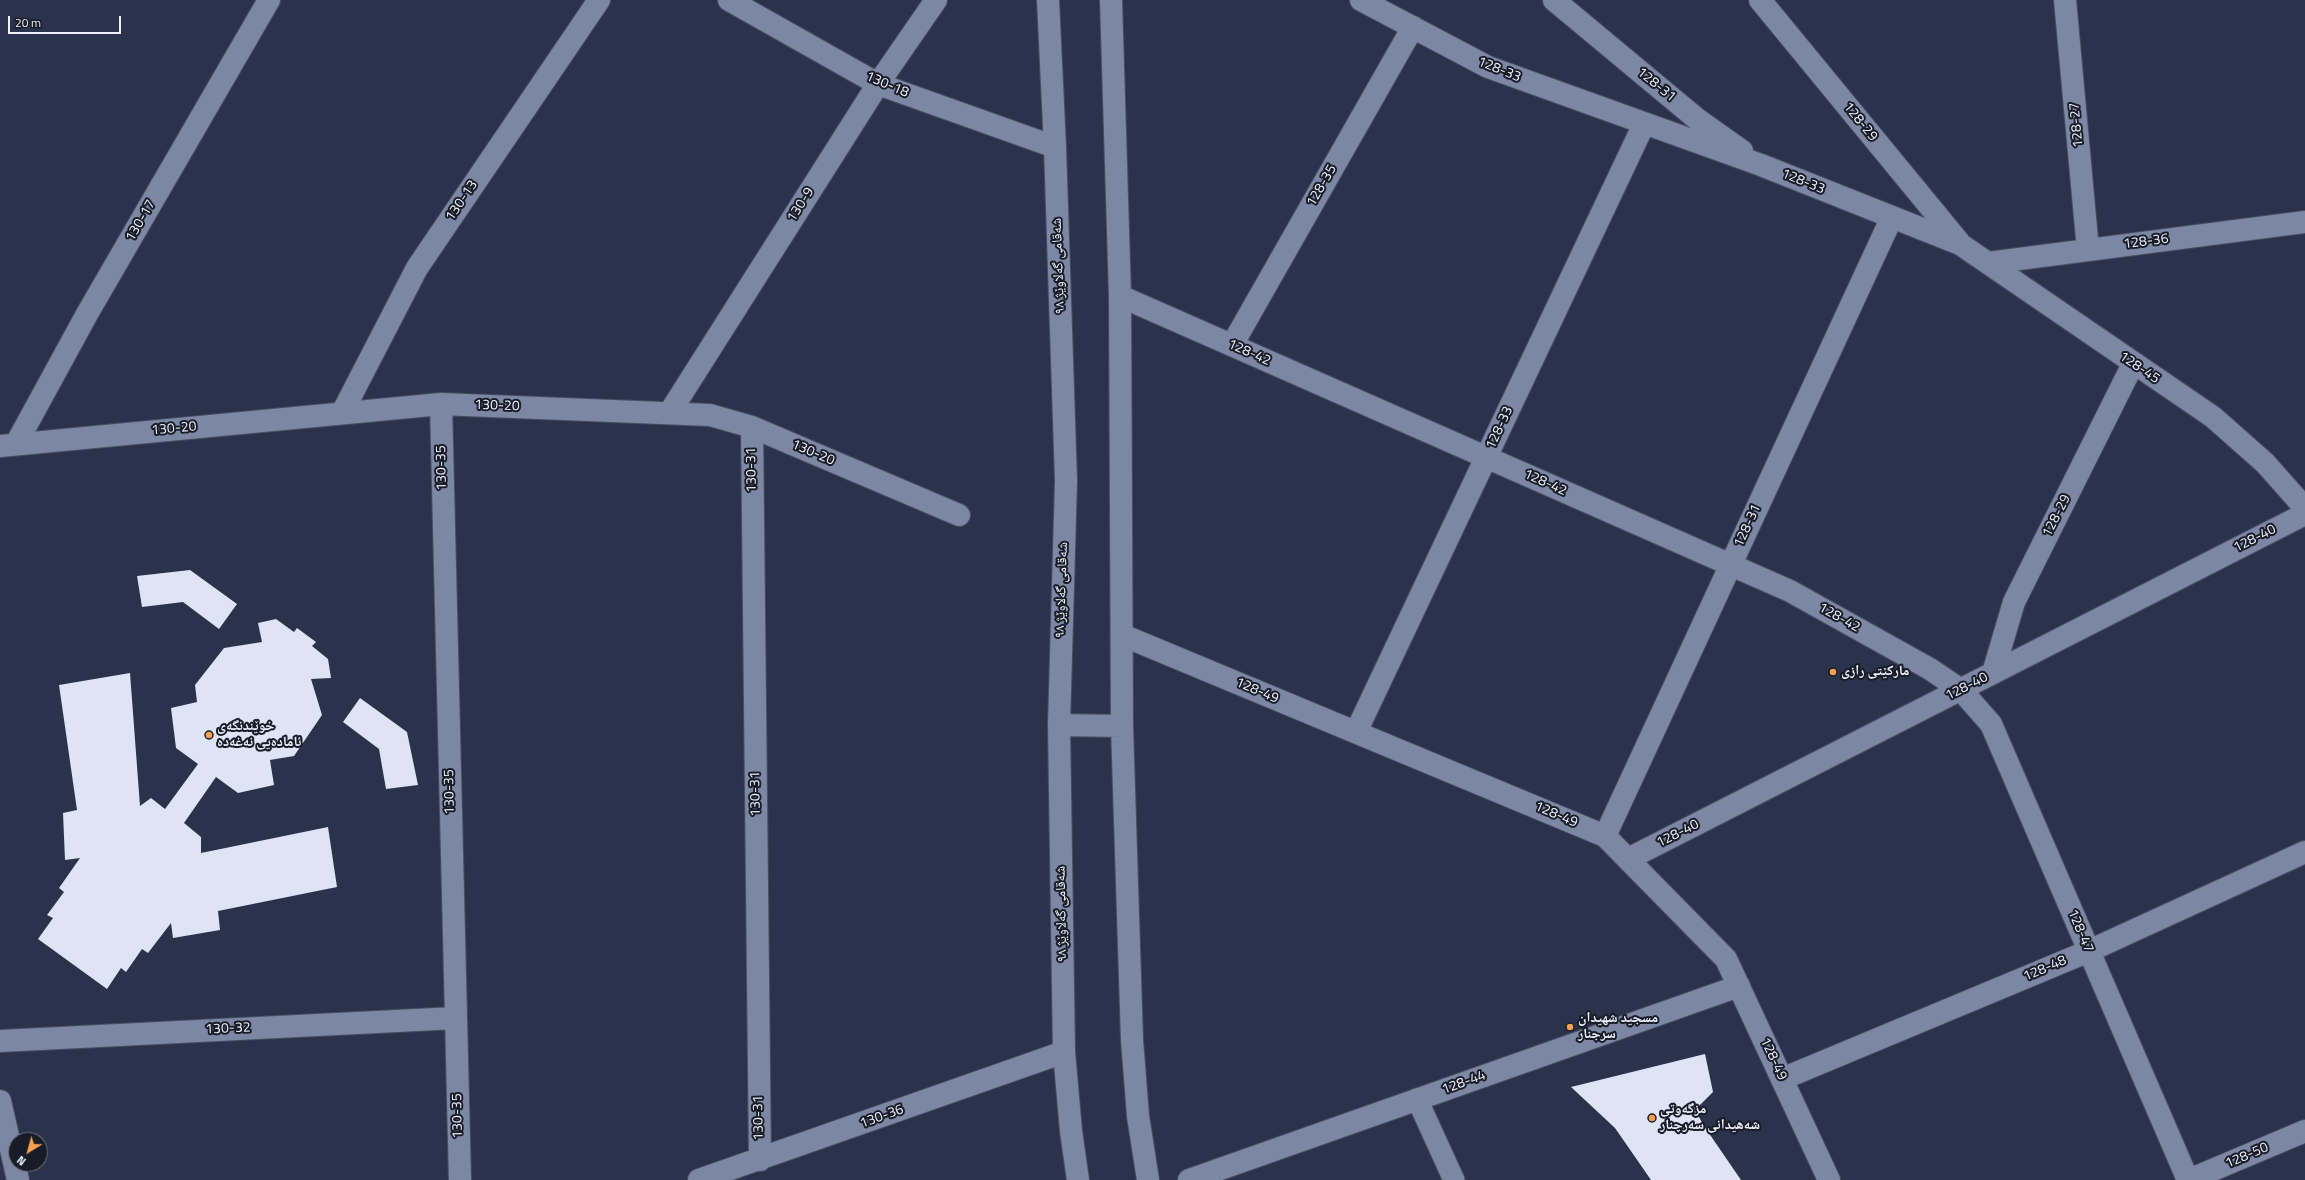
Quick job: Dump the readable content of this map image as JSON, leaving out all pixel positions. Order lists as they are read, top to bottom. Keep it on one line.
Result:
{"streets":{"street":["128-33","130-18","128-31","128-29","128-27","128-35","130-13","130-9","130-17","128-36","شەقامی گەلاوێژ ٩٨","128-42","128-45","130-20","130-35","130-31","128-40","128-49","128-47","128-48","130-32","128-44","130-36","128-50"]},"crossings":[["128-33","128-31"],["128-33","128-29"],["128-33","128-35"],["128-33","128-42"],["128-33","128-45"],["128-33","128-49"],["130-18","130-9"],["130-18","شەقامی گەلاوێژ ٩٨"],["128-31","128-42"],["128-31","128-49"],["128-29","128-45"],["128-29","128-40"],["128-27","128-36"],["128-35","128-42"],["130-13","130-20"],["130-9","130-20"],["130-17","130-20"],["128-36","128-45"],["شەقامی گەلاوێژ ٩٨","130-36"],["128-42","128-40"],["128-42","128-47"],["130-20","130-35"],["130-20","130-31"],["130-35","130-32"],["130-31","130-36"],["128-40","128-49"],["128-40","128-47"],["128-49","128-48"],["128-49","128-44"],["128-47","128-48"],["128-47","128-50"]],"places":["مارکێتی رازی","خوێندنگەی ئامادەیی نەغەدە","مسجيد شهيدان سرجنار","مزگەوتی شەهیدانی سەرچنار"],"scale_bar":"20 m","north":"bottom left"}
